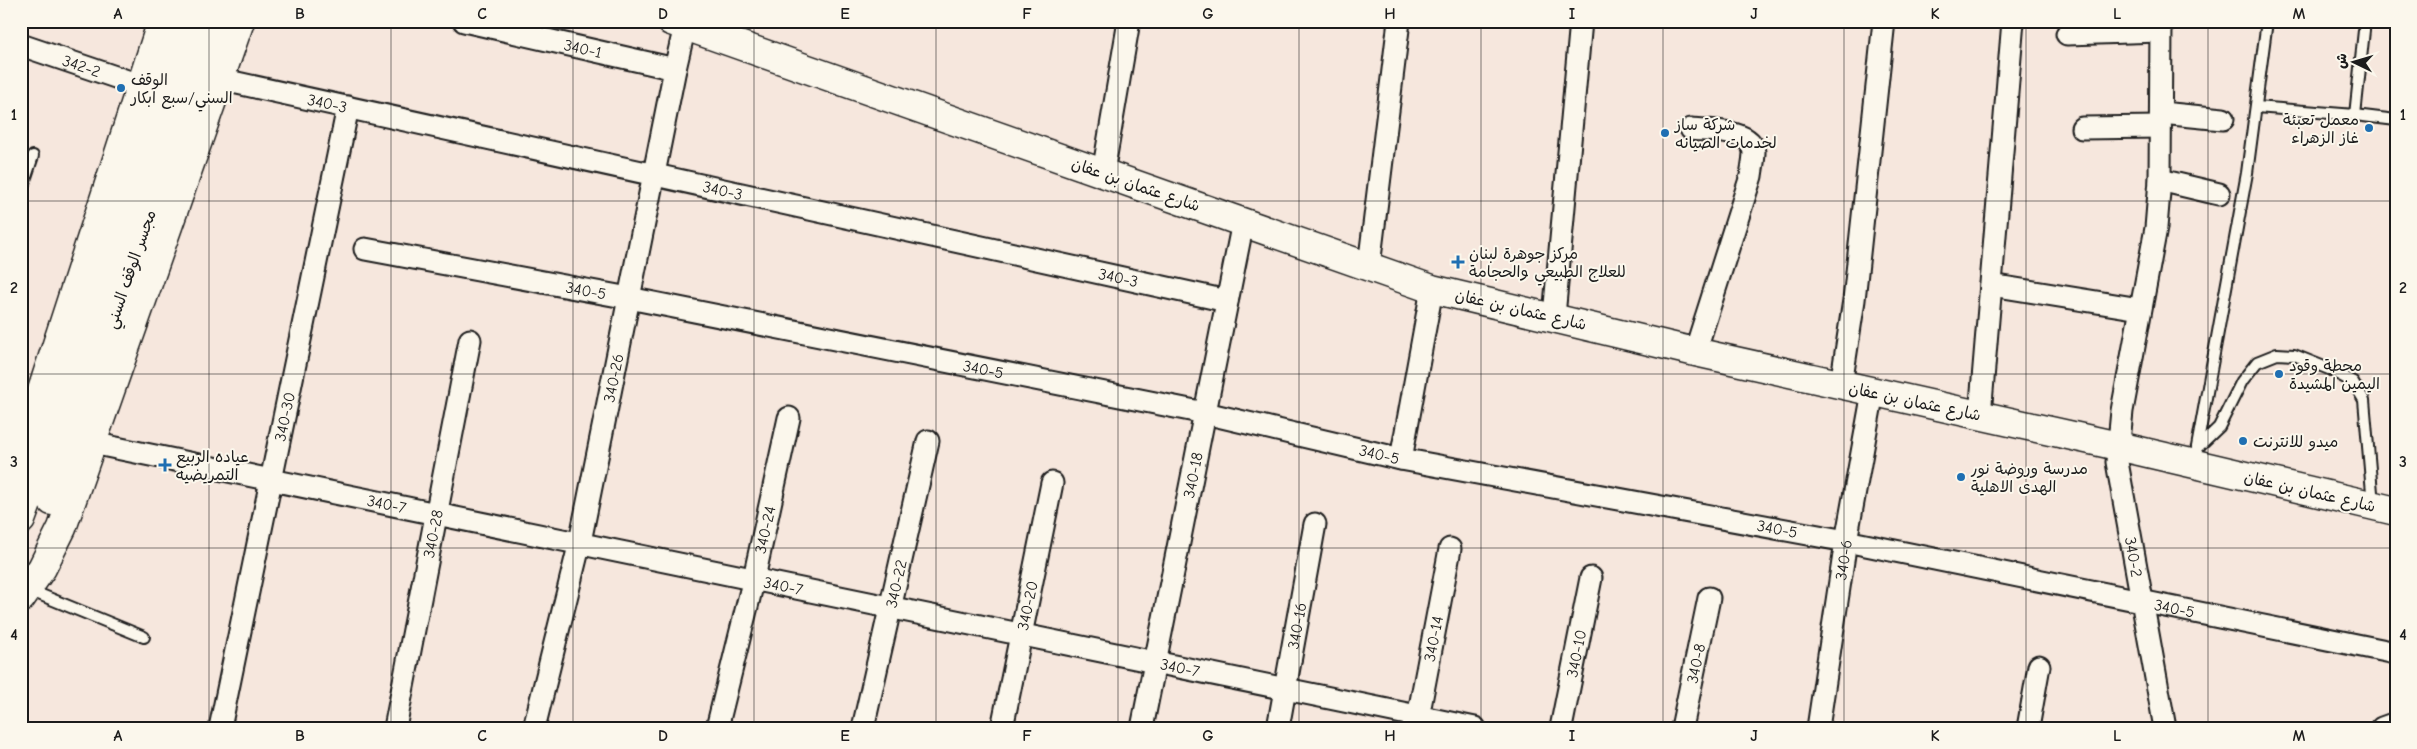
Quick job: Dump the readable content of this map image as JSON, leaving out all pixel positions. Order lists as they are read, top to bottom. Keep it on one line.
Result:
{"streets":{"street":["340-1","342-2","340-3","شارع عثمان بن عفان","مجسر الوقف السني","340-5","340-26","340-30","340-18","340-7","340-24","340-28","340-2","340-6","340-22","340-20","340-16","340-14","340-10","340-8"]},"crossings":[["340-1","340-26"],["340-3","340-26"],["340-3","340-30"],["340-3","340-18"],["شارع عثمان بن عفان","340-26"],["شارع عثمان بن عفان","340-18"],["شارع عثمان بن عفان","340-2"],["شارع عثمان بن عفان","340-6"],["340-5","340-26"],["340-5","340-18"],["340-5","340-2"],["340-5","340-6"],["340-26","340-7"],["340-30","340-7"],["340-18","340-7"],["340-7","340-24"],["340-7","340-28"],["340-7","340-22"],["340-7","340-20"],["340-7","340-16"],["340-7","340-14"]],"places":{"other":["الوقف السني/سبع ابكار","معمل تعبئة غاز الزهراء","شركة ساز لخدمات الصيانه","محطة وقود اليمين المشيدة","ميدو للانترنت","مدرسة وروضة نور الهدى الاهلية"],"health":["مركز جوهرة لبنان للعلاج الطبيعي والحجامة","عياده الربيع التمريضيه"]},"north":"left","grid":{"columns":["A","B","C","D","E","F","G","H","I","J","K","L","M"],"rows":["1","2","3","4"]}}
